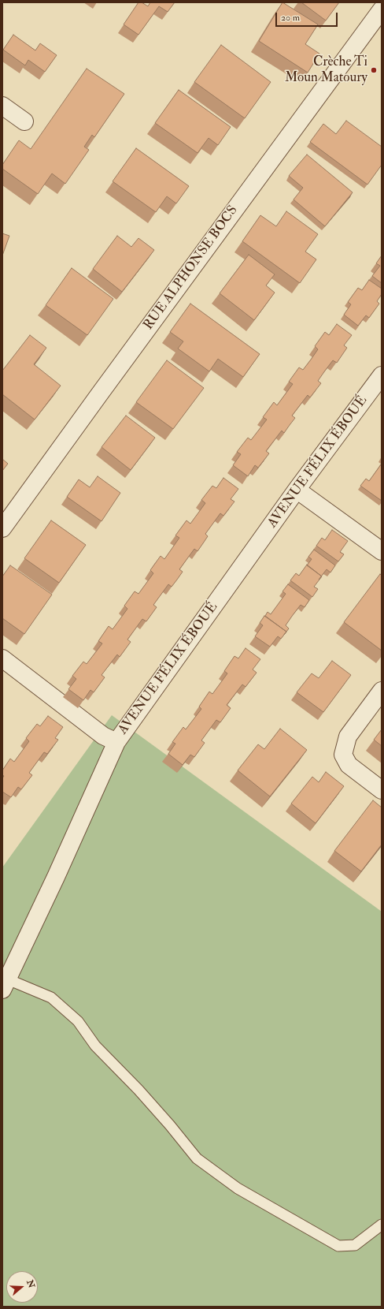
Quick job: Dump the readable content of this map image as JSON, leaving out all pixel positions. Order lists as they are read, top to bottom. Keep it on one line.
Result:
{"streets":{"street":["RUE ALPHONSE BOCS","AVENUE FÉLIX ÉBOUÉ"]},"places":["Crèche Ti Moun Matoury"],"scale_bar":"20 m","north":"right"}
